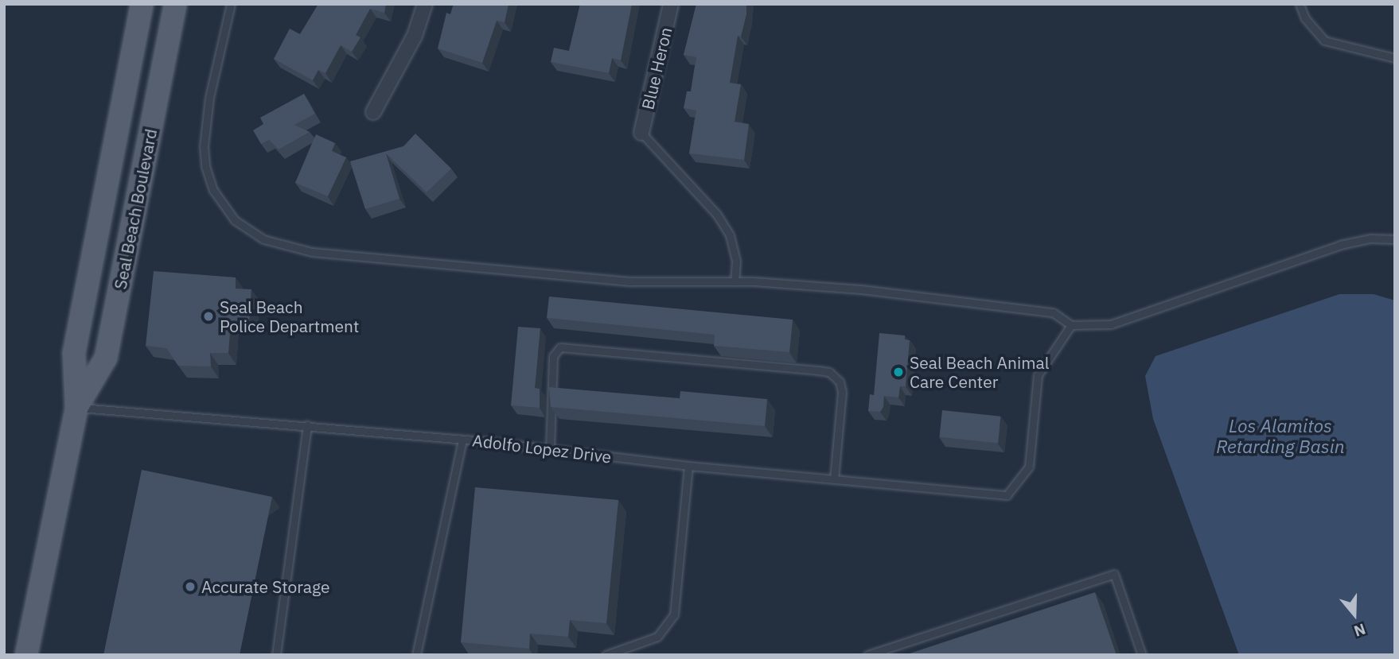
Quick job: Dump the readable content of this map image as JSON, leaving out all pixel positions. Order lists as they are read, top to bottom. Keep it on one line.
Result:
{"streets":{"main road":["Seal Beach Boulevard"],"street":["Blue Heron"],"lane":["Adolfo Lopez Drive"]},"crossings":[["Seal Beach Boulevard","Adolfo Lopez Drive"]],"water":["Los Alamitos Retarding Basin"],"places":["Seal Beach Police Department","Seal Beach Animal Care Center","Accurate Storage"],"north":"bottom"}
